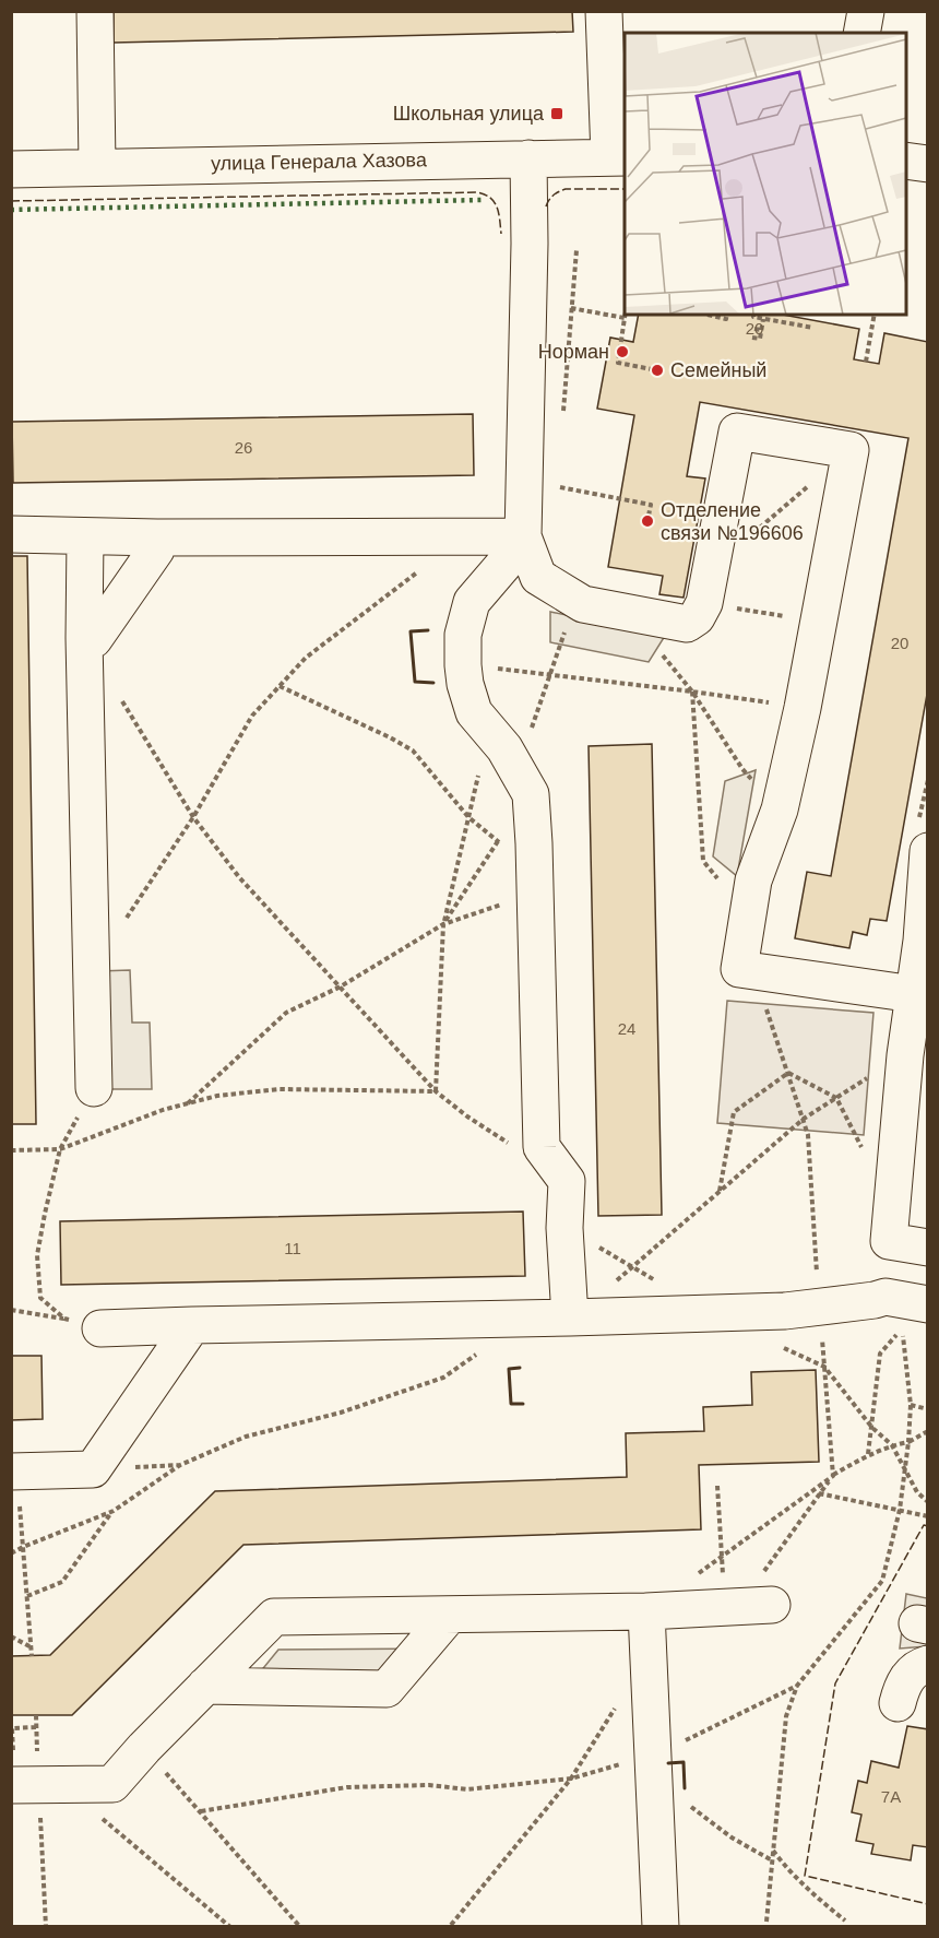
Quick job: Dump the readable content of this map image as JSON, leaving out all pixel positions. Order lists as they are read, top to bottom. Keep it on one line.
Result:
{"streets":{"street":["улица Генерала Хазова"]},"places":{"transit":["Школьная улица"],"other":["Норман","Семейный","Отделение связи №196606"]},"house_numbers":["20","26","20","24","11","7А"]}
